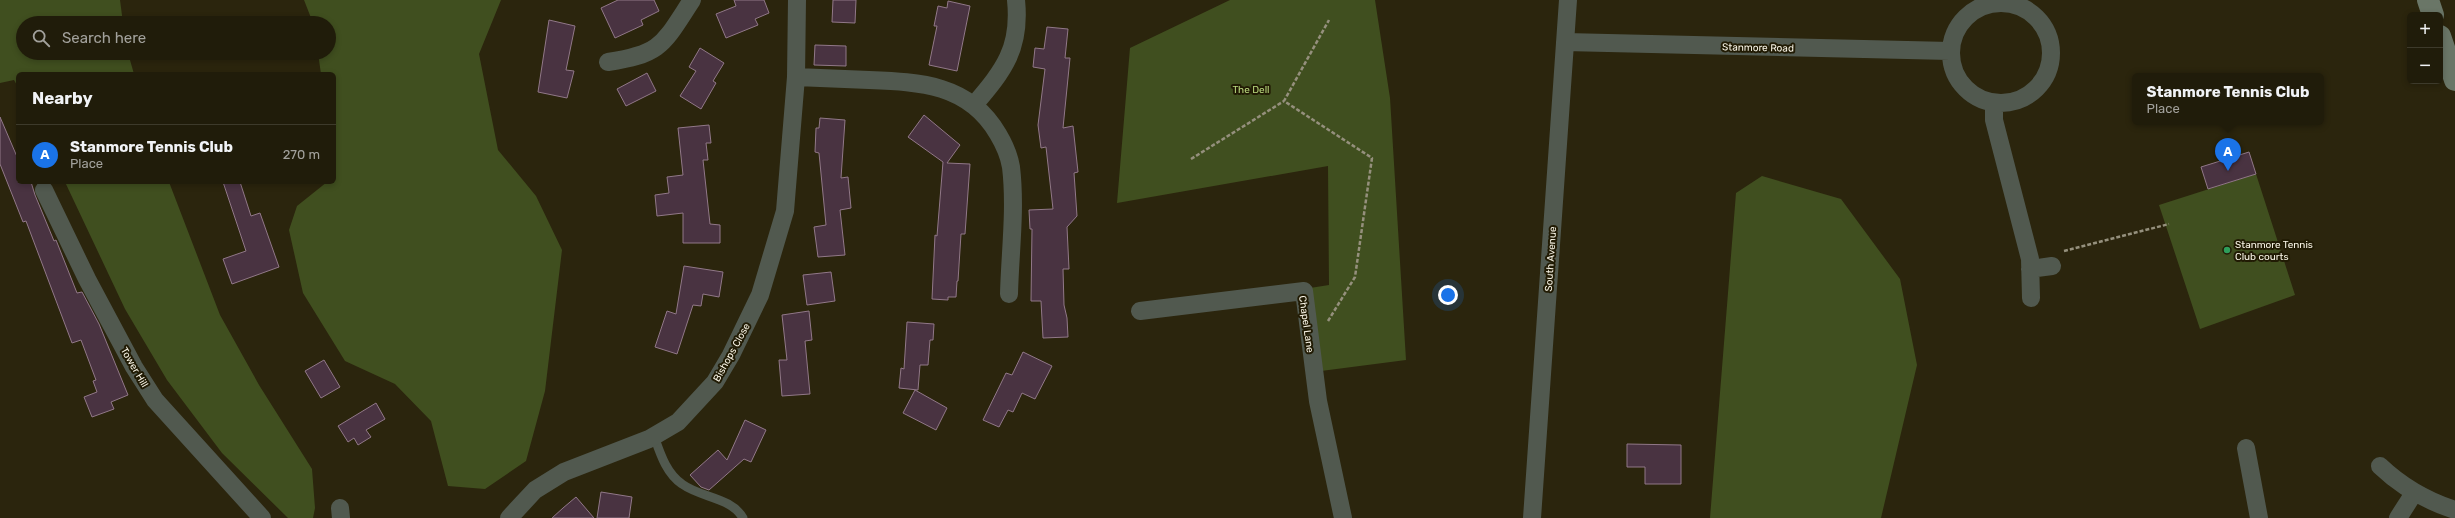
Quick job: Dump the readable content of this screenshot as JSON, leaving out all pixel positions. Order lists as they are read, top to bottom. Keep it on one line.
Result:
{"streets":{"street":["Stanmore Road","South Avenue","Chapel Lane","Bishops Close","Tower Hill"]},"crossings":[["Stanmore Road","South Avenue"]],"parks":["The Dell"],"places":["Stanmore Tennis Club courts"],"page":{"map_buttons":["+","−"],"search":"Search here","heading":"Nearby","popup":["Stanmore Tennis Club","Place"],"list":[{"mark":"A","name":"Stanmore Tennis Club","note":"Place","value":"270 m"}],"pins":"A"}}
